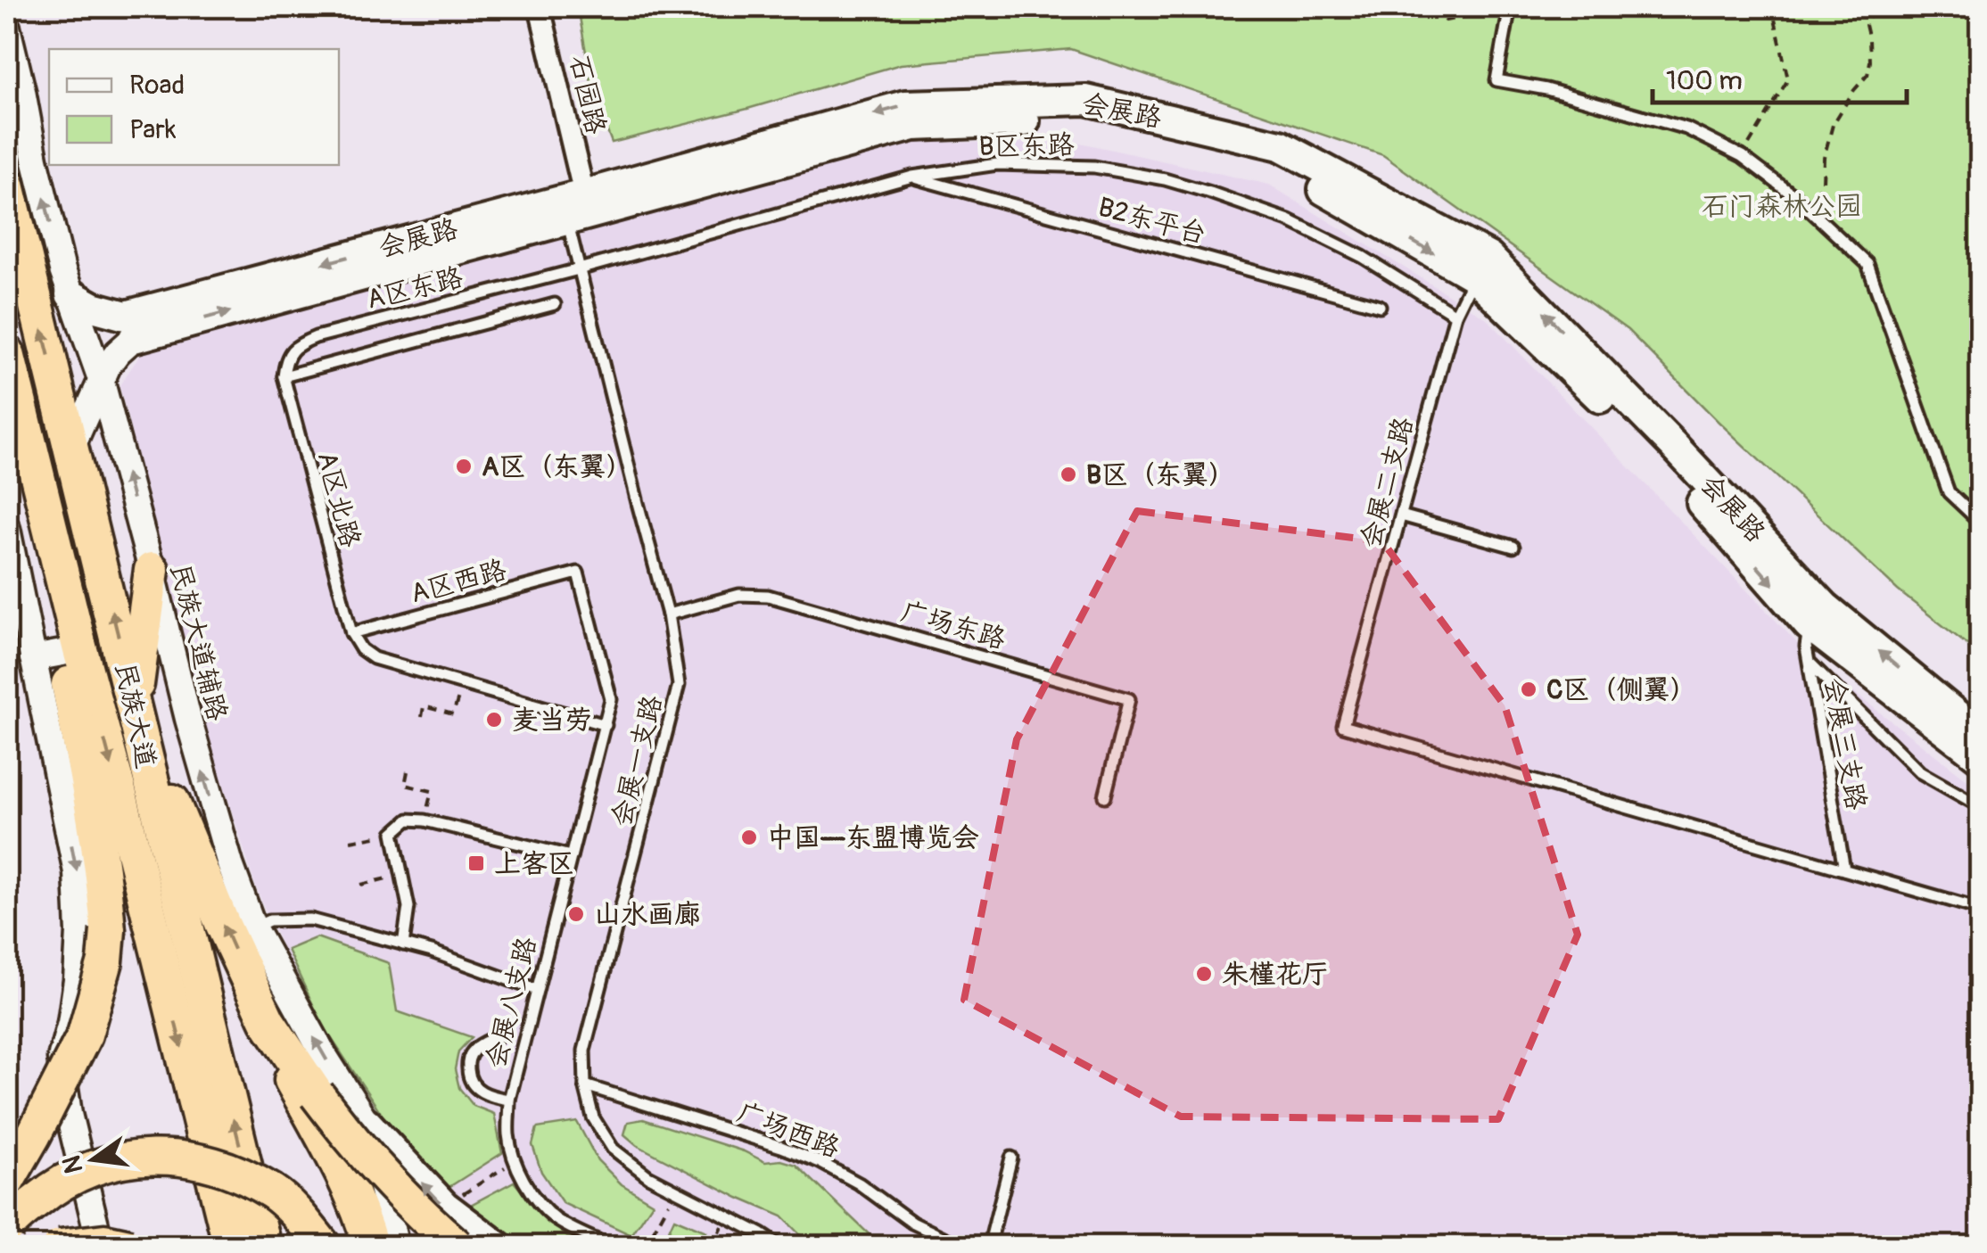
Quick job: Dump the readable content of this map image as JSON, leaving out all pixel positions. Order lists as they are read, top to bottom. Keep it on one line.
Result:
{"streets":{"highway":["民族大道"],"main road":["会展路"],"street":["石园路","民族大道辅路"],"lane":["B区东路","B2东平台","A区东路","会展二支路","A区北路","A区西路","广场东路","会展三支路","会展一支路","会展八支路","广场西路"]},"crossings":[["石园路","会展路"],["会展路","会展二支路"],["会展路","会展三支路"],["会展路","会展一支路"],["B区东路","B2东平台"],["B区东路","A区东路"],["B区东路","会展二支路"],["B区东路","会展一支路"],["A区东路","A区北路"],["A区东路","会展一支路"],["会展二支路","会展三支路"],["A区北路","A区西路"],["A区西路","会展八支路"],["广场东路","会展一支路"],["会展一支路","广场西路"]],"parks":["石门森林公园"],"places":{"other":["A区（东翼）","B区（东翼）","C区（侧翼）","麦当劳","中国—东盟博览会","山水画廊","朱槿花厅"],"transit":["上客区"]},"legend":["Road","Park"],"scale_bar":"100 m","north":"left"}
